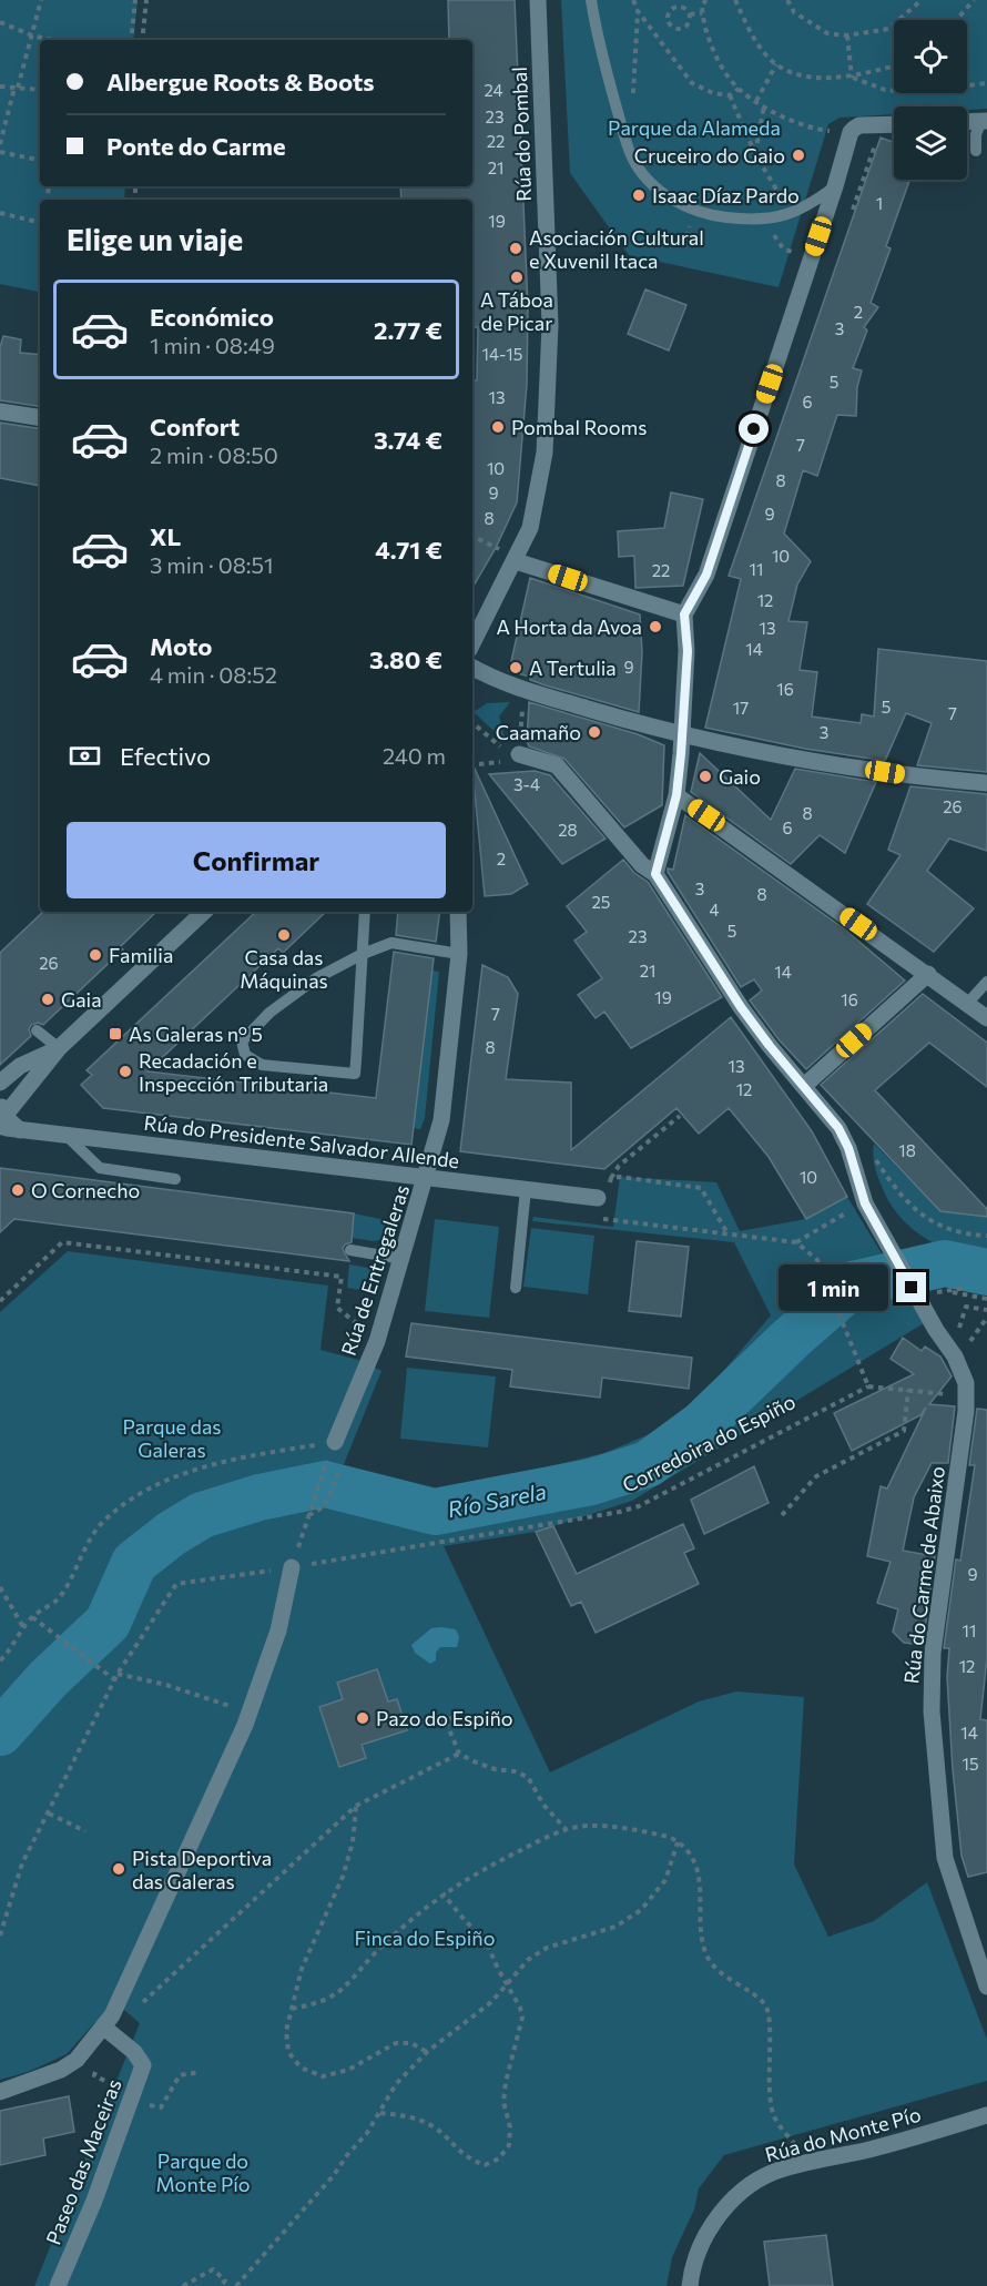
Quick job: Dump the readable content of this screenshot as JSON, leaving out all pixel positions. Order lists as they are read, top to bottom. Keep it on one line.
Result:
{"streets":{"street":["Rúa do Pombal","Rúa do Presidente Salvador Allende","Rúa de Entregaleras","Rúa do Carme de Abaixo","Rúa do Monte Pío","Paseo das Maceiras"],"path":["Corredoira do Espiño"]},"crossings":[["Rúa do Presidente Salvador Allende","Rúa de Entregaleras"]],"water":["Río Sarela"],"parks":["Parque da Alameda","Parque das Galeras","Finca do Espiño","Parque do Monte Pío"],"places":{"other":["Cruceiro do Gaio","Isaac Díaz Pardo","Asociación Cultural e Xuvenil Itaca","A Táboa de Picar","Pombal Rooms","A Horta da Avoa","A Tertulia","Caamaño","Gaio","Casa das Máquinas","Familia","Gaia","Recadación e Inspección Tributaria","O Cornecho","Pazo do Espiño","Pista Deportiva das Galeras"],"transit":["As Galeras nº 5"]},"house_numbers":["24","23","22","21","1","19","2","3","14-15","5","13","6","7","10","8","9","9","8","10","11","22","12","13","14","9","16","5","17","7","3","3-4","26","8","6","28","2","3","8","25","4","5","23","26","21","14","19","16","7","8","13","12","18","10","9","11","12","14","15"],"page":{"banner":["Albergue Roots & Boots","Ponte do Carme"],"heading":"Elige un viaje","list":[{"name":"Económico","note":"1 min · 08:49","value":"2.77 €"},{"name":"Confort","note":"2 min · 08:50","value":"3.74 €"},{"name":"XL","note":"3 min · 08:51","value":"4.71 €"},{"name":"Moto","note":"4 min · 08:52","value":"3.80 €"}],"pay":["Efectivo","240 m"],"buttons":"Confirmar","bubble":"1 min"}}
